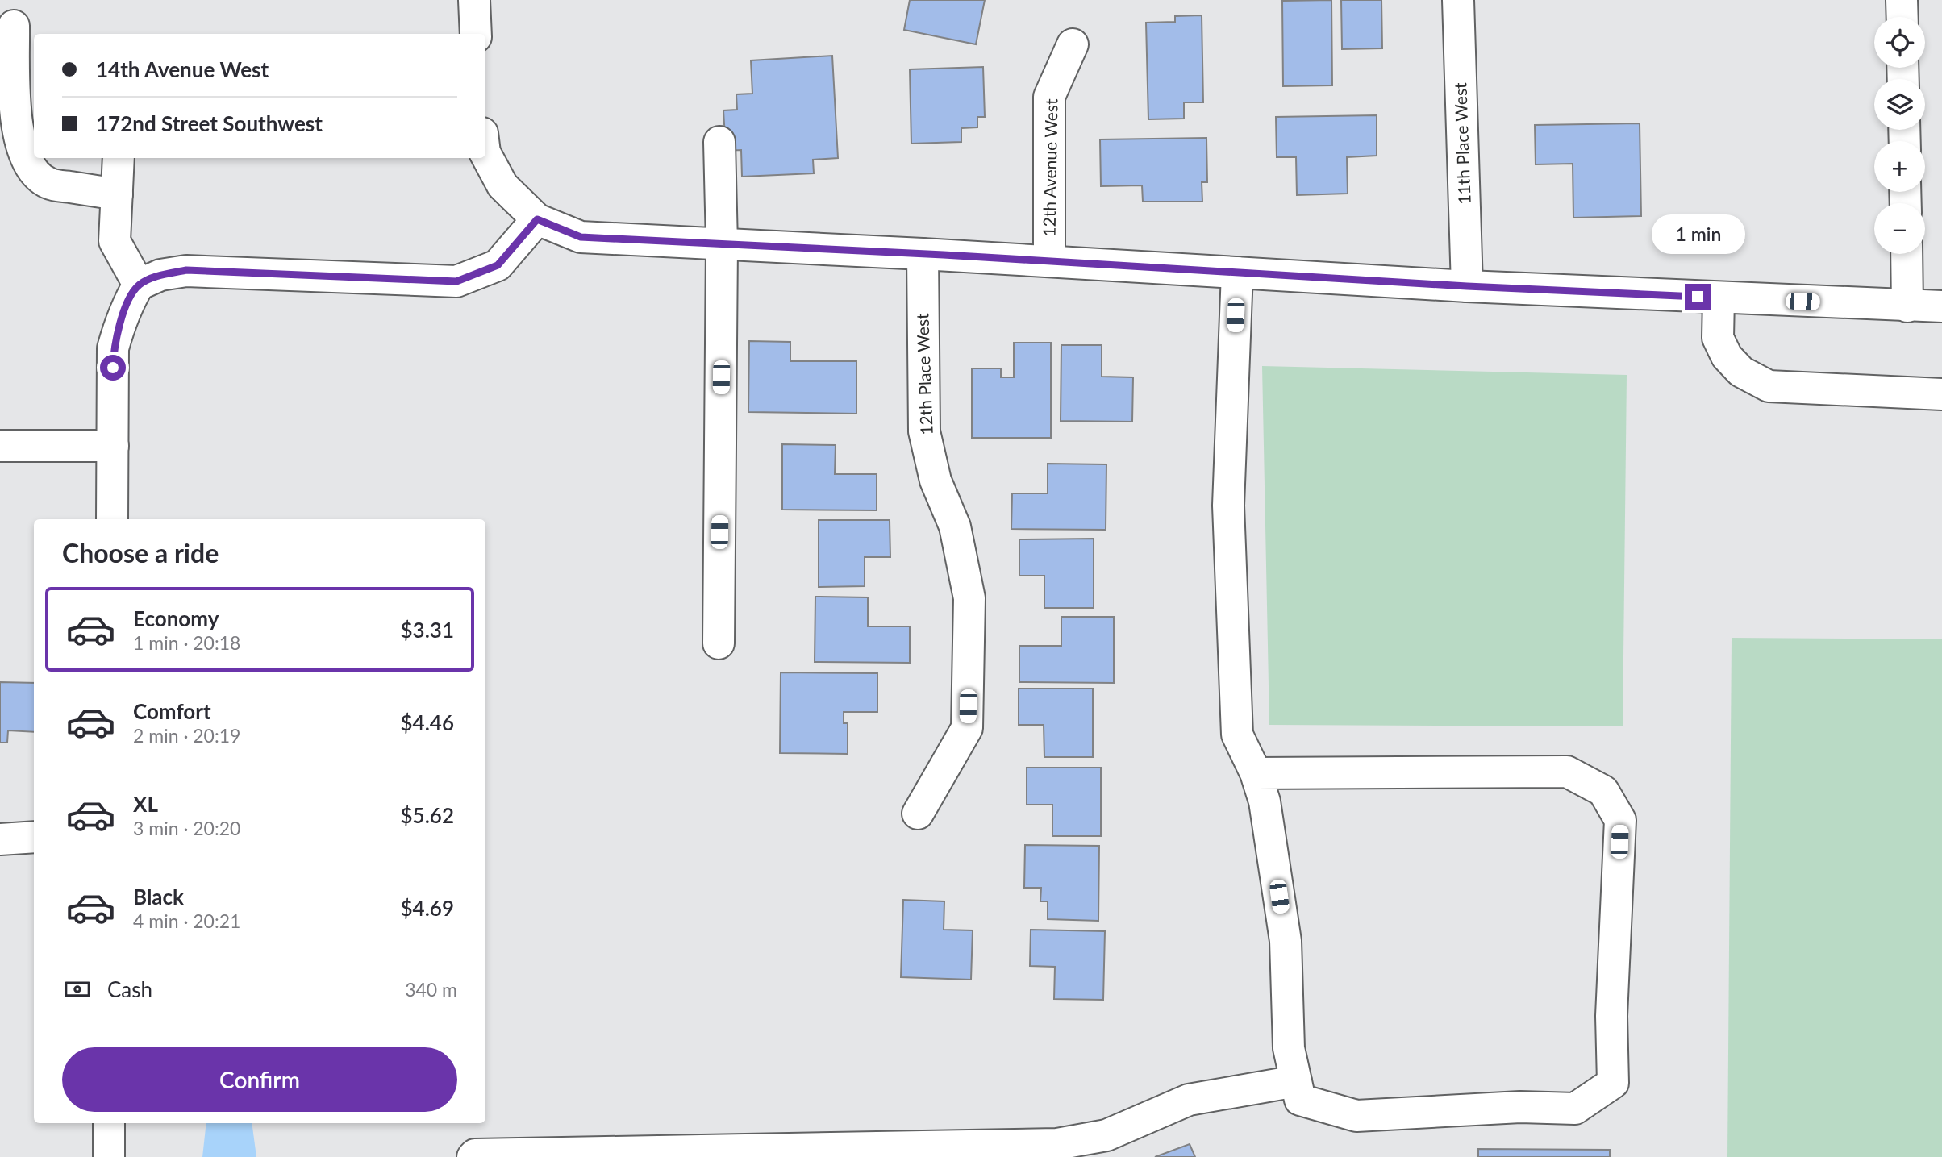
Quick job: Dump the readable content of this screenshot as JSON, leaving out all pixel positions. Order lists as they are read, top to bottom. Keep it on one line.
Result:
{"streets":{"street":["11th Place West","12th Avenue West","12th Place West"]},"page":{"map_buttons":["+","−"],"banner":["14th Avenue West","172nd Street Southwest"],"bubble":"1 min","heading":"Choose a ride","list":[{"name":"Economy","note":"1 min · 20:18","value":"$3.31"},{"name":"Comfort","note":"2 min · 20:19","value":"$4.46"},{"name":"XL","note":"3 min · 20:20","value":"$5.62"},{"name":"Black","note":"4 min · 20:21","value":"$4.69"}],"pay":["Cash","340 m"],"buttons":"Confirm"}}
